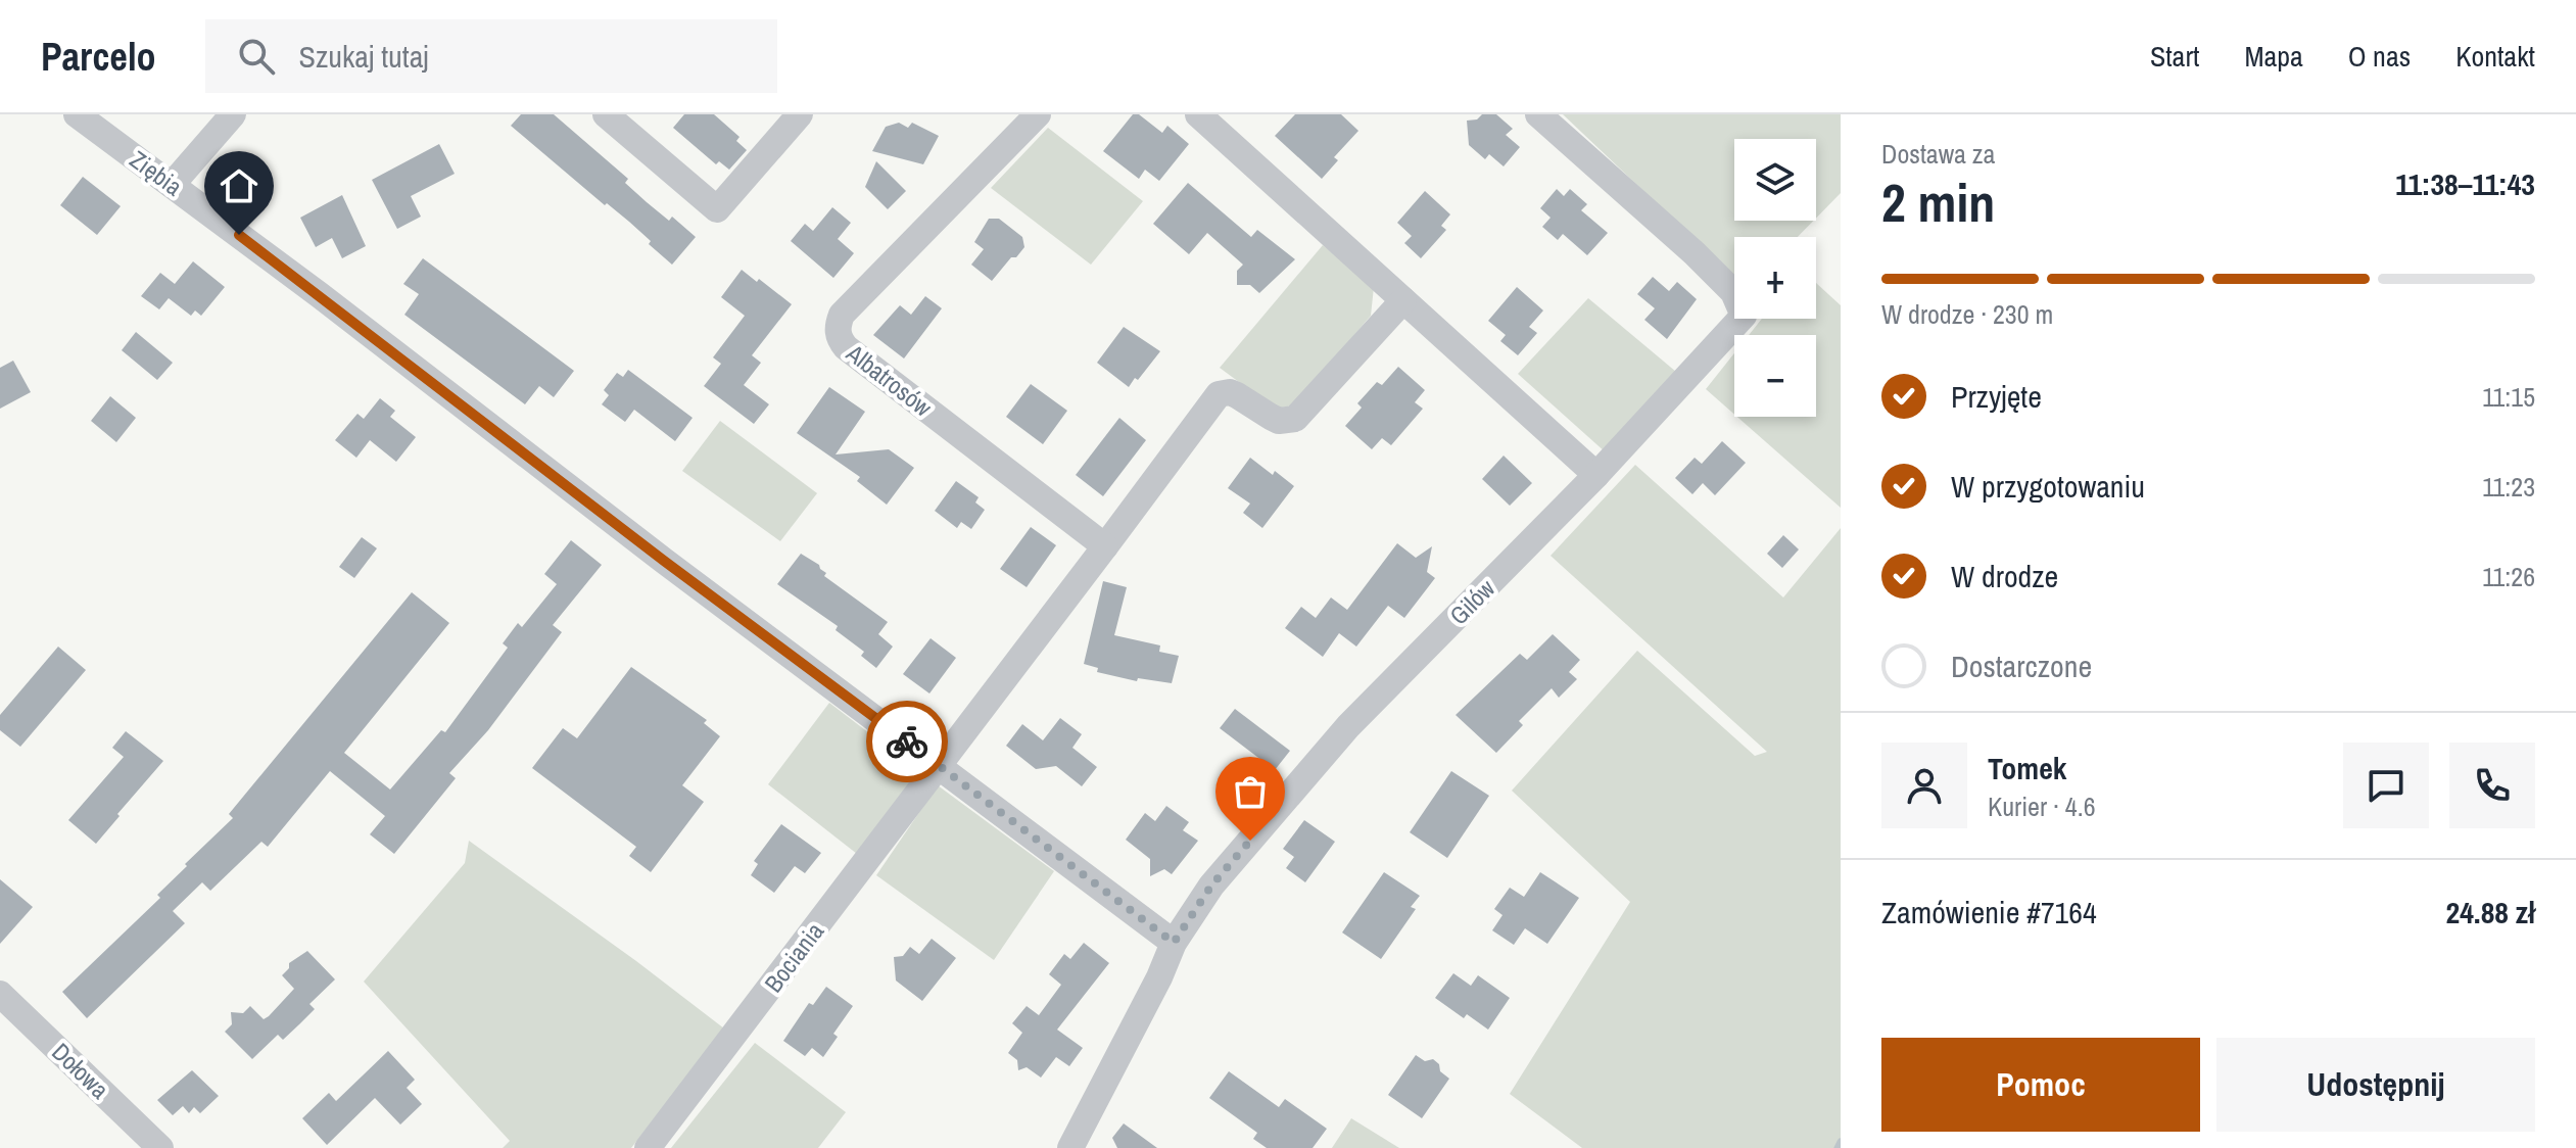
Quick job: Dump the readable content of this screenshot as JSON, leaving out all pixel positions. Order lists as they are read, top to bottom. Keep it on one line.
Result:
{"streets":{"street":["Ziębia","Albatrosów","Gilów","Bociania","Dołowa"]},"crossings":[["Ziębia","Gilów"],["Ziębia","Bociania"]],"page":{"header":"Parcelo","search":"Szukaj tutaj","nav":["Start","Mapa","O nas","Kontakt"],"heading":["2 min","Dostawa za","11:38–11:43"],"panel":["Tomek","Kurier · 4.6","Zamówienie #7164","24.88 zł"],"map_buttons":["+","−"],"bar":"W drodze · 230 m","list":[["Przyjęte","11:15"],["W przygotowaniu","11:23"],["W drodze","11:26"],"Dostarczone"],"buttons":["Pomoc","Udostępnij"]}}
